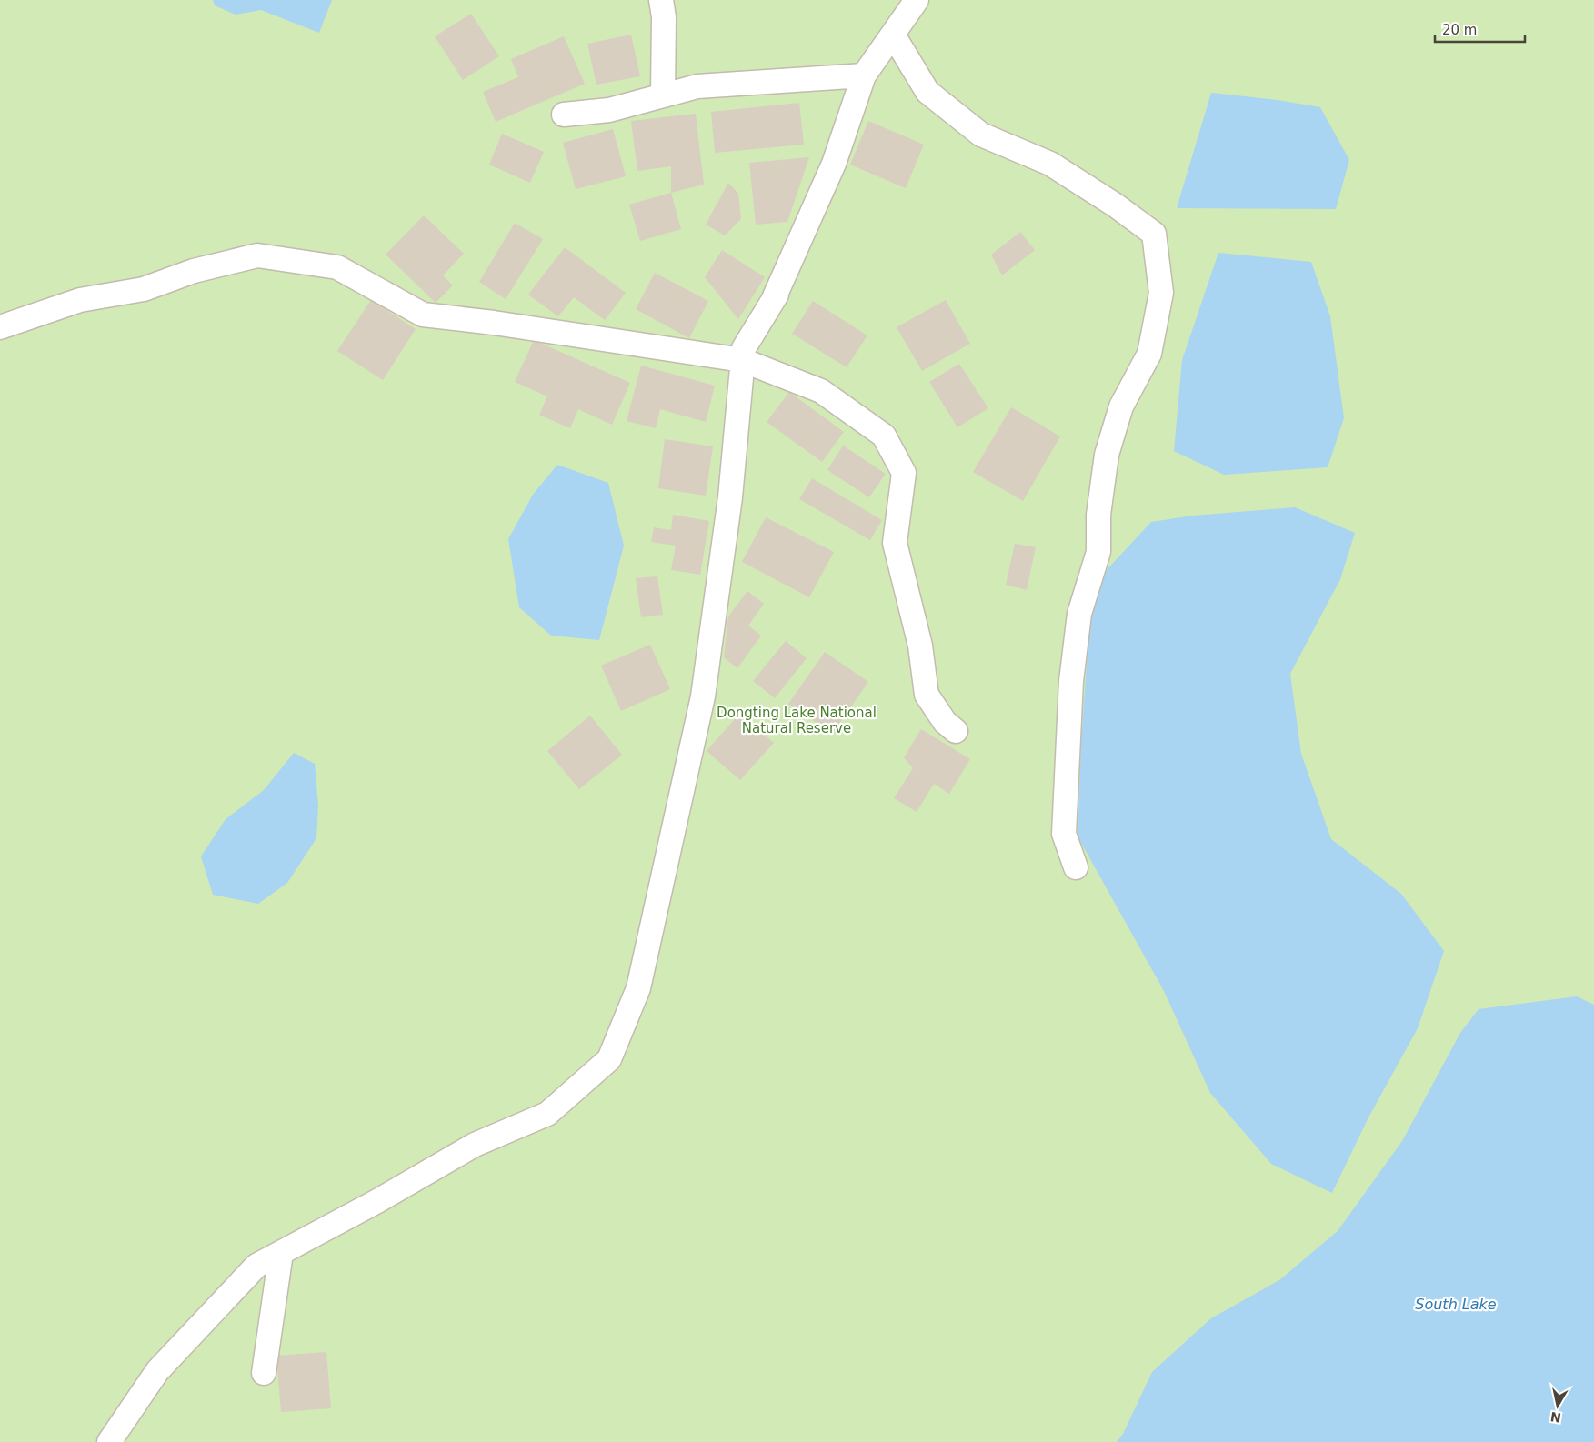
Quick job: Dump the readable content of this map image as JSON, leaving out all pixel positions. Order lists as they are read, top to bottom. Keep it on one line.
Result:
{"water":["South Lake"],"parks":["Dongting Lake National Natural Reserve"],"scale_bar":"20 m","north":"bottom"}
